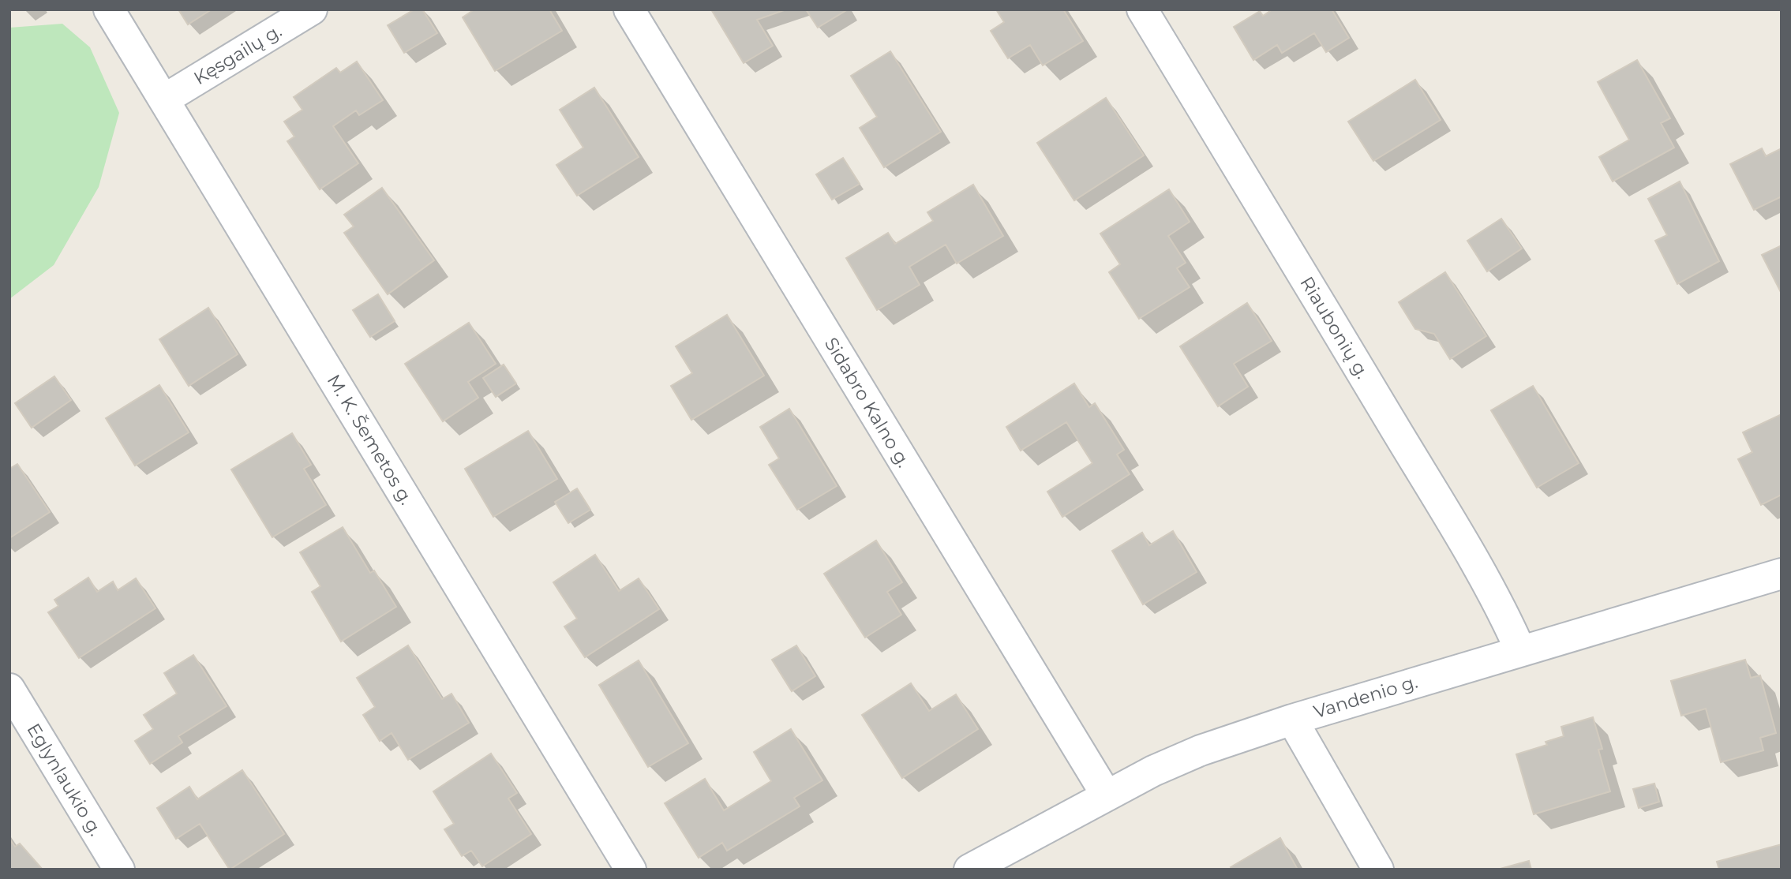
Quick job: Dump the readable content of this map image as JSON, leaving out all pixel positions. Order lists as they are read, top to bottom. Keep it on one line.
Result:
{"streets":{"street":["Kęsgailų g.","Riaubonių g.","Sidabro Kalno g.","M. K. Šemetos g.","Vandenio g.","Eglynlaukio g."]},"crossings":[["Kęsgailų g.","M. K. Šemetos g."],["Riaubonių g.","Vandenio g."],["Sidabro Kalno g.","Vandenio g."]]}
